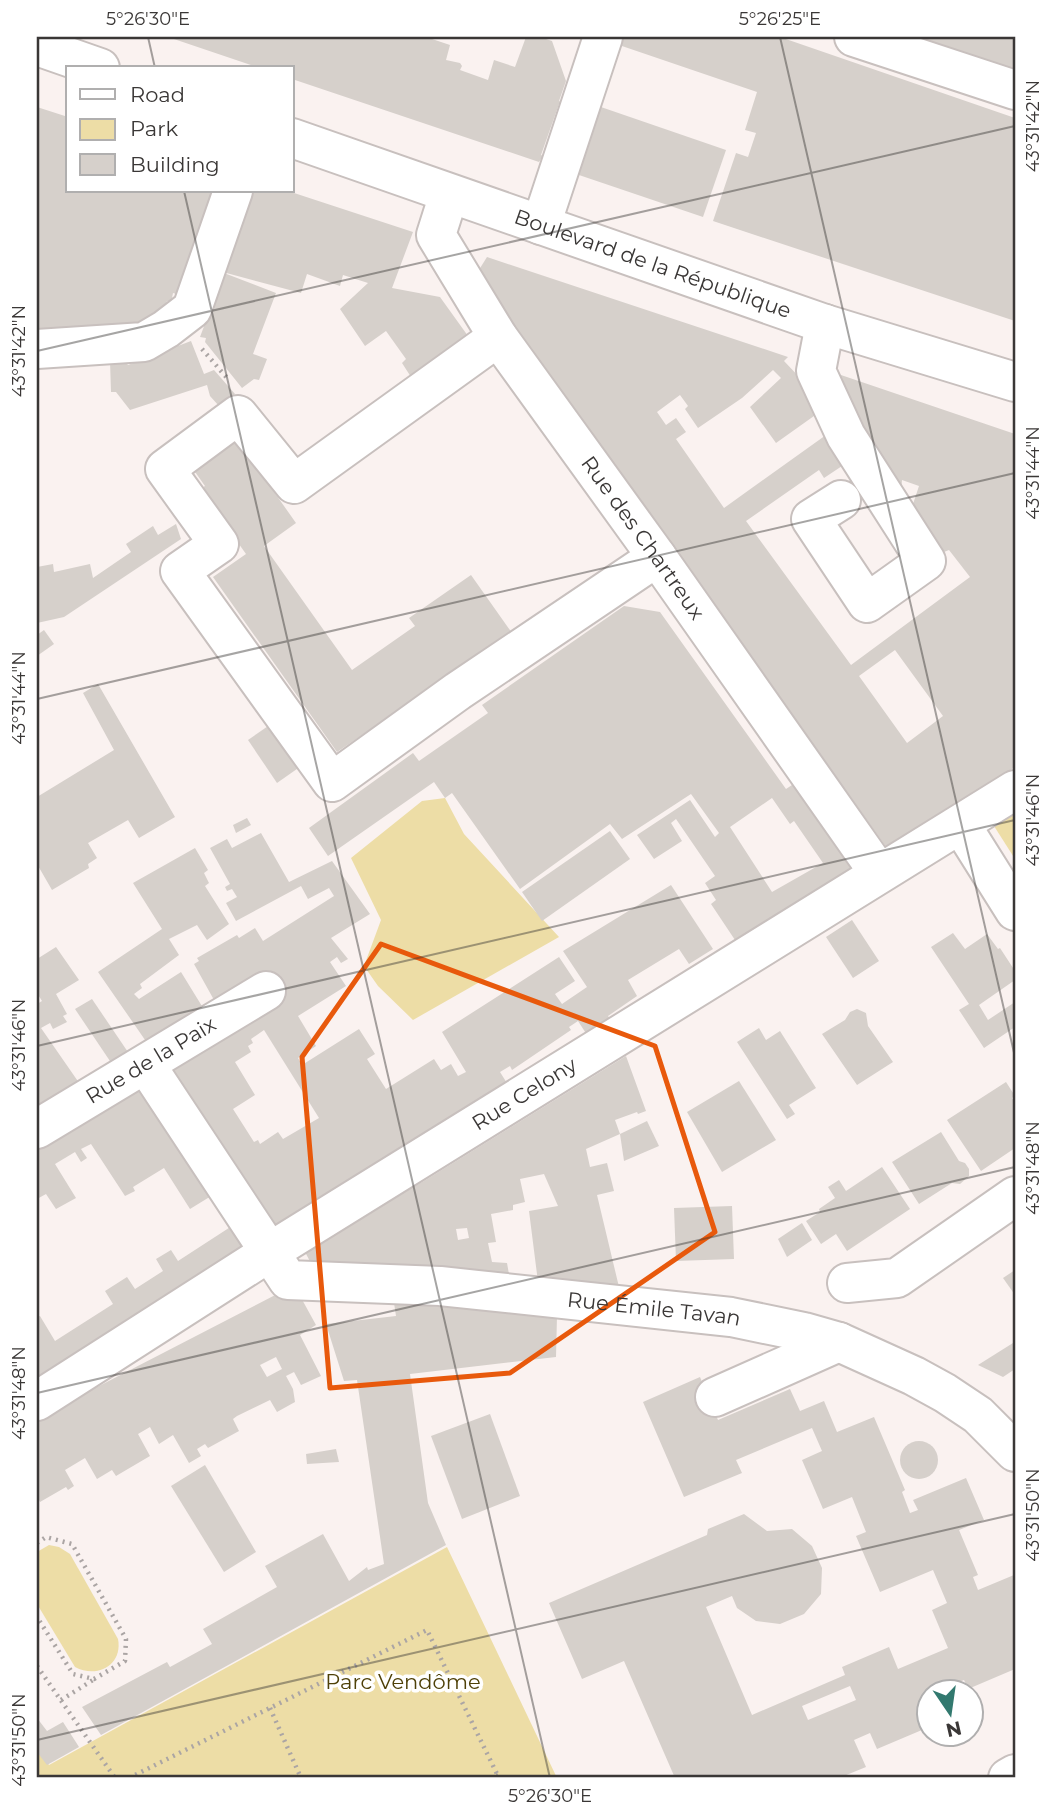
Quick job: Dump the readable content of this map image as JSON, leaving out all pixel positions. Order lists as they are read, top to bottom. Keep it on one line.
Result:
{"streets":{"street":["Boulevard de la République","Rue des Chartreux","Rue de la Paix","Rue Celony","Rue Émile Tavan"]},"crossings":[["Boulevard de la République","Rue des Chartreux"],["Rue des Chartreux","Rue Celony"],["Rue Celony","Rue Émile Tavan"]],"parks":["Parc Vendôme"],"legend":["Road","Park","Building"],"north":"bottom","coordinates":["5°26'30\"E","5°26'25\"E","43°31'42\"N","43°31'44\"N","43°31'46\"N","43°31'48\"N","43°31'50\"N"]}
